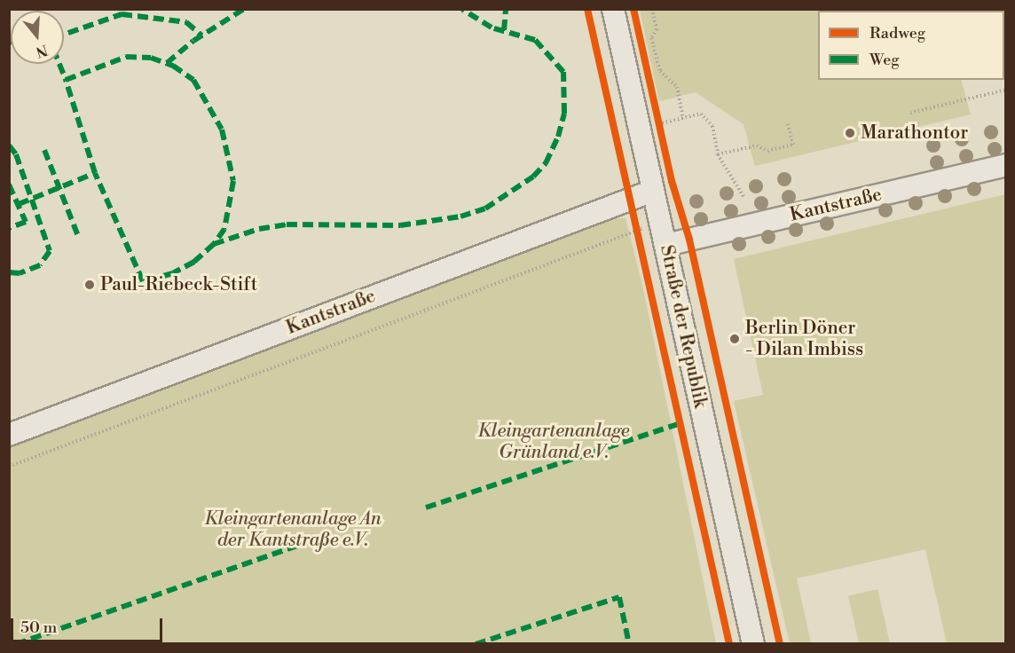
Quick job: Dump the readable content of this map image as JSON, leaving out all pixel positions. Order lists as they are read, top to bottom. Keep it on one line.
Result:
{"streets":{"street":["Kantstraße","Straße der Republik"]},"crossings":[["Kantstraße","Straße der Republik"]],"parks":["Kleingartenanlage Grünland e.V.","Kleingartenanlage An der Kantstraße e.V."],"places":["Marathontor","Paul-Riebeck-Stift","Berlin Döner - Dilan Imbiss"],"legend":["Radweg","Weg"],"scale_bar":"50 m","north":"bottom"}
